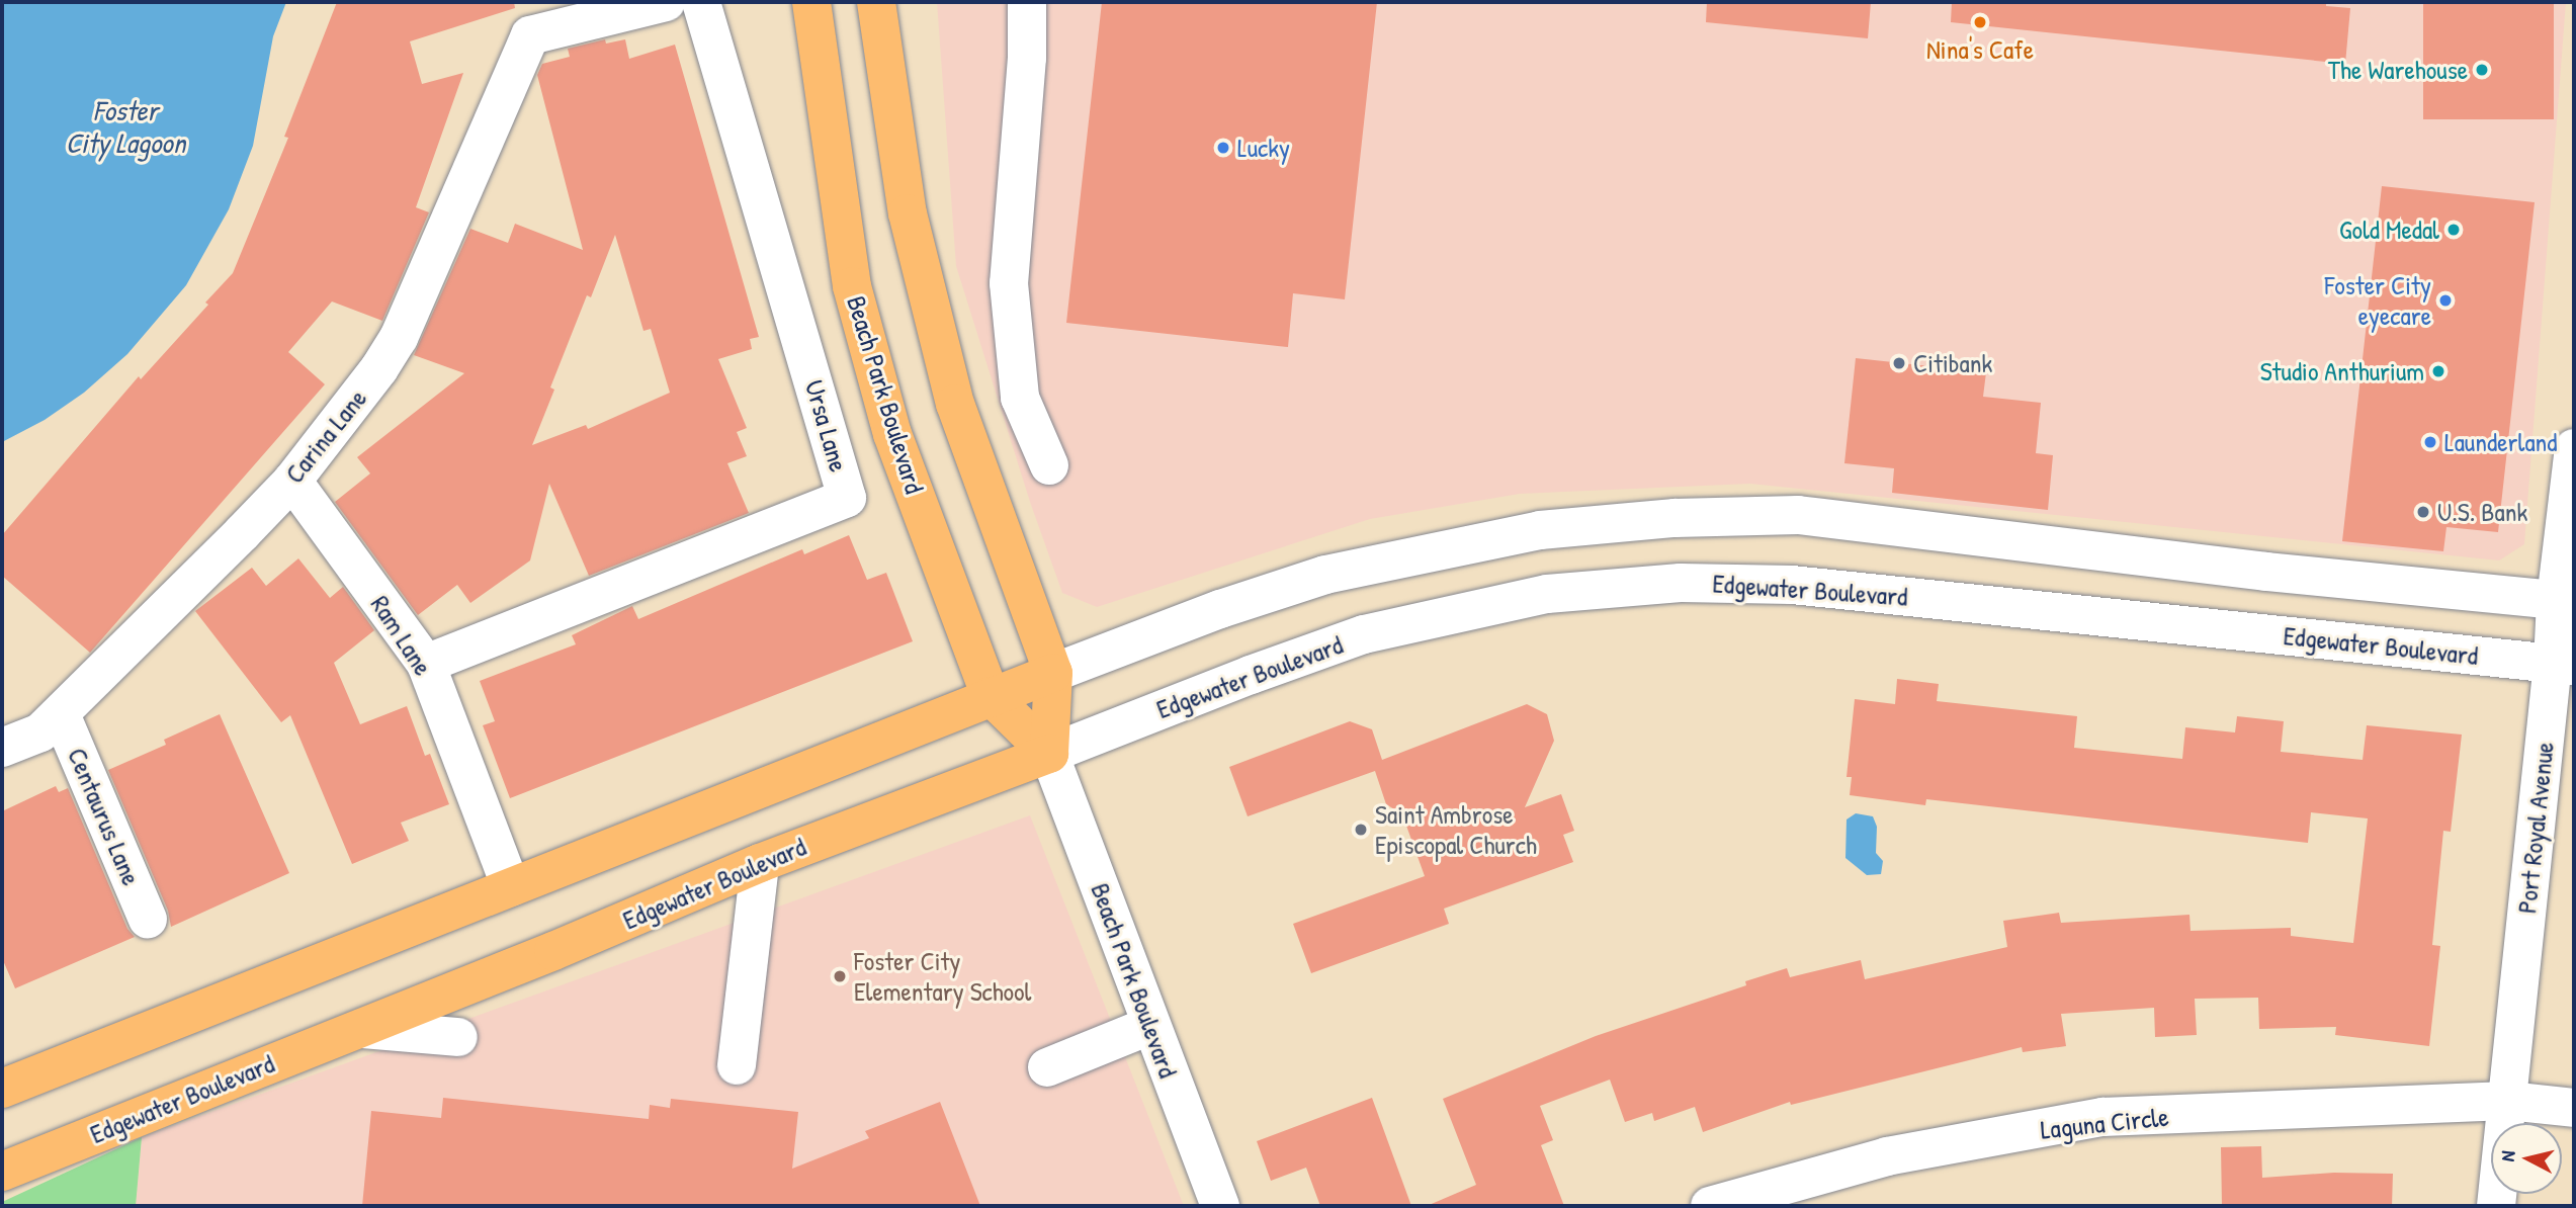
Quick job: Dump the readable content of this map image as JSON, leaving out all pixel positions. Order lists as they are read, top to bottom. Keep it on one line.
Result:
{"streets":{"main road":["Beach Park Boulevard","Edgewater Boulevard"],"street":["Ursa Lane","Carina Lane","Ram Lane","Centaurus Lane","Port Royal Avenue","Laguna Circle"]},"crossings":[["Beach Park Boulevard","Edgewater Boulevard"],["Ursa Lane","Ram Lane"],["Carina Lane","Ram Lane"],["Carina Lane","Centaurus Lane"],["Edgewater Boulevard","Port Royal Avenue"],["Port Royal Avenue","Laguna Circle"]],"water":["Foster City Lagoon"],"places":["Nina's Cafe","The Warehouse","Lucky","Gold Medal","Foster City eyecare","Citibank","Studio Anthurium","Launderland","U.S. Bank","Saint Ambrose Episcopal Church","Foster City Elementary School"],"north":"left"}
